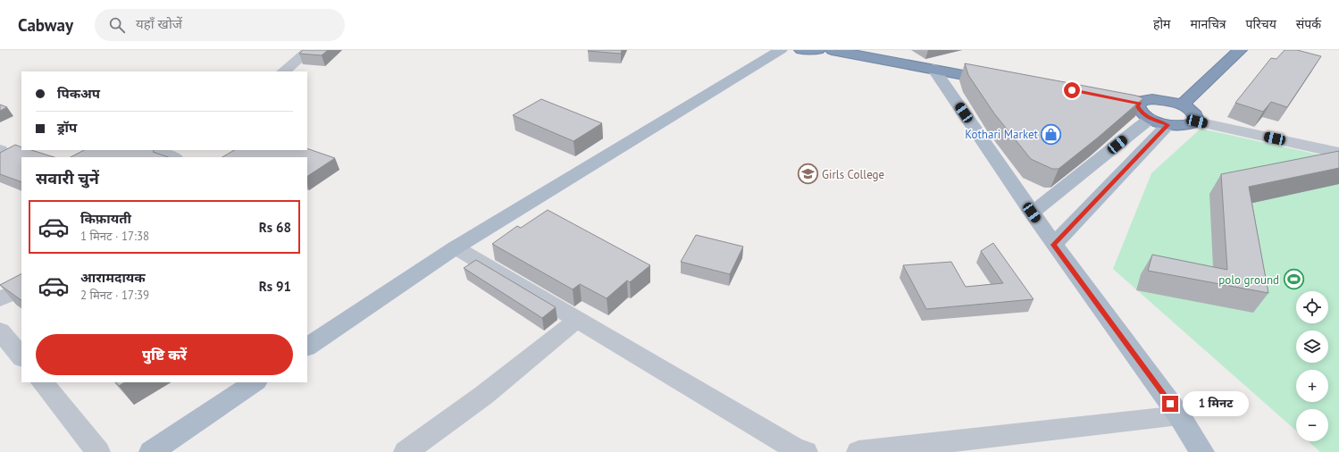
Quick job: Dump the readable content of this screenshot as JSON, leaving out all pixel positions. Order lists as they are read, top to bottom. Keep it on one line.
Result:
{"places":{"shop":["Kothari Market"],"school or university":["Girls College"],"sports":["polo ground"]},"page":{"header":"Cabway","search":"यहाँ खोजें","nav":["होम","मानचित्र","परिचय","संपर्क"],"banner":["पिकअप","ड्रॉप"],"heading":"सवारी चुनें","list":[{"name":"किफ़ायती","note":"1 मिनट · 17:38","value":"Rs 68"},{"name":"आरामदायक","note":"2 मिनट · 17:39","value":"Rs 91"}],"map_buttons":["+","−"],"buttons":"पुष्टि करें","bubble":"1 मिनट"}}
